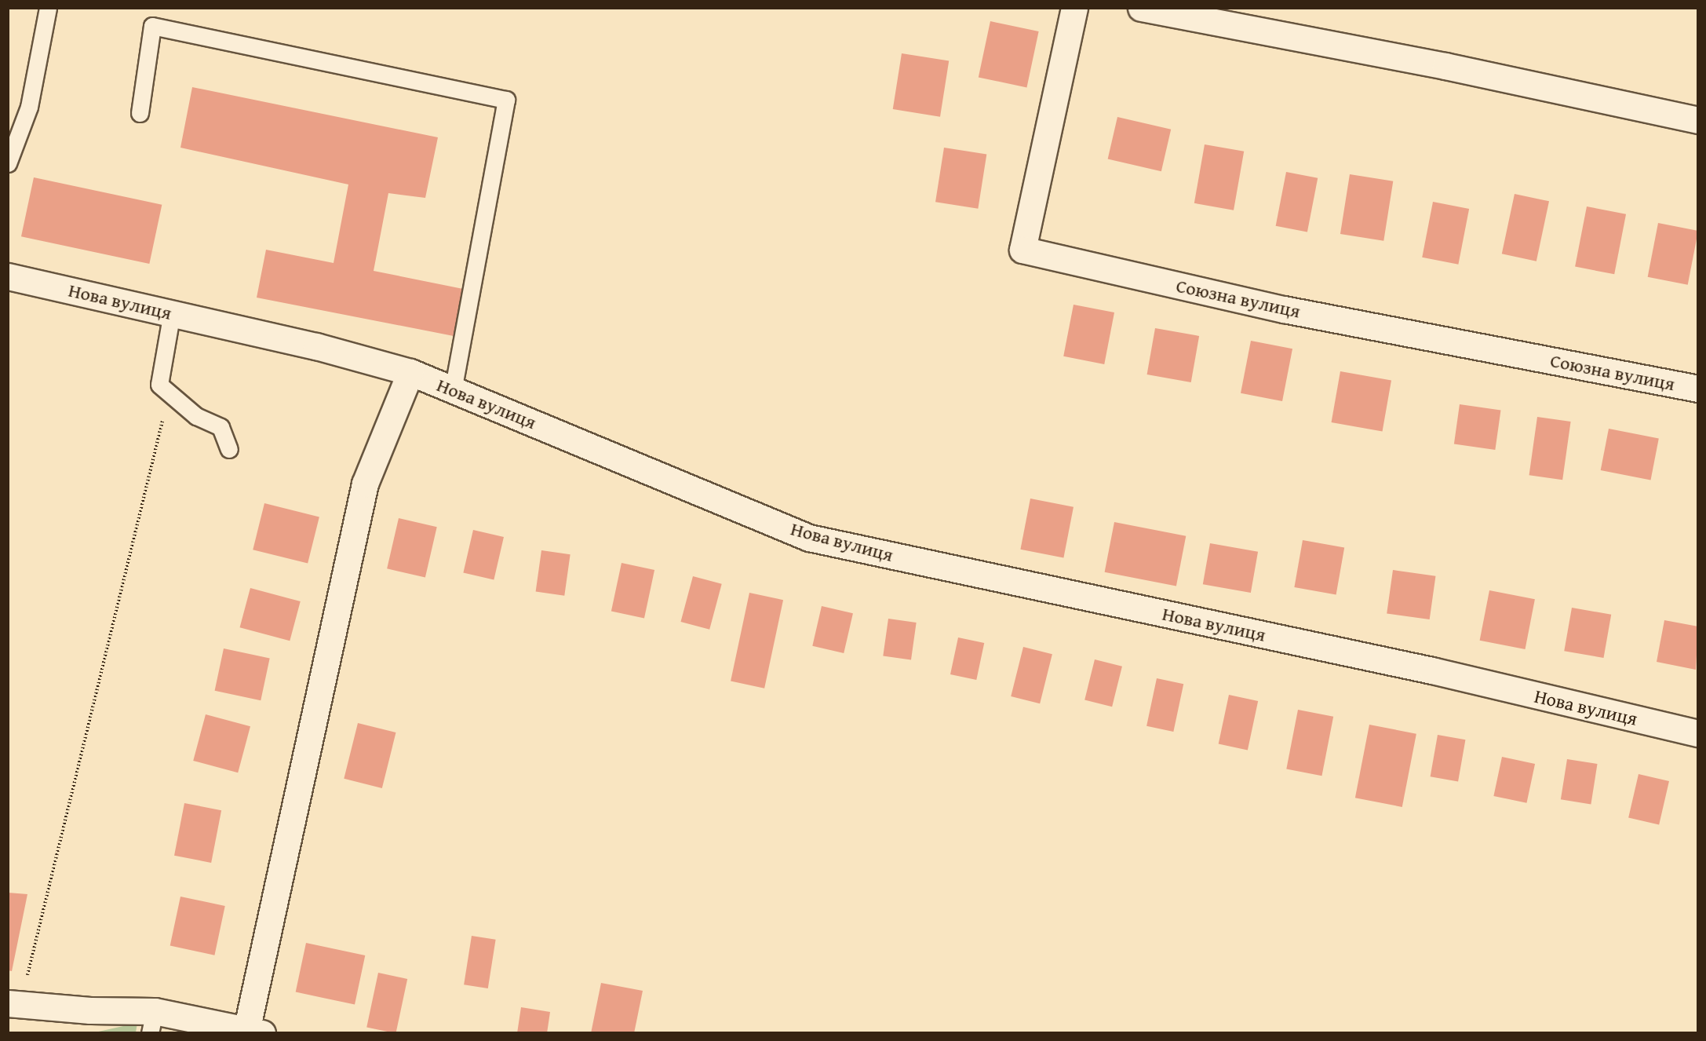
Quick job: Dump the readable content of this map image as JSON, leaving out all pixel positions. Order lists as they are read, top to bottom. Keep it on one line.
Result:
{"streets":{"street":["Союзна вулиця","Нова вулиця"]}}
